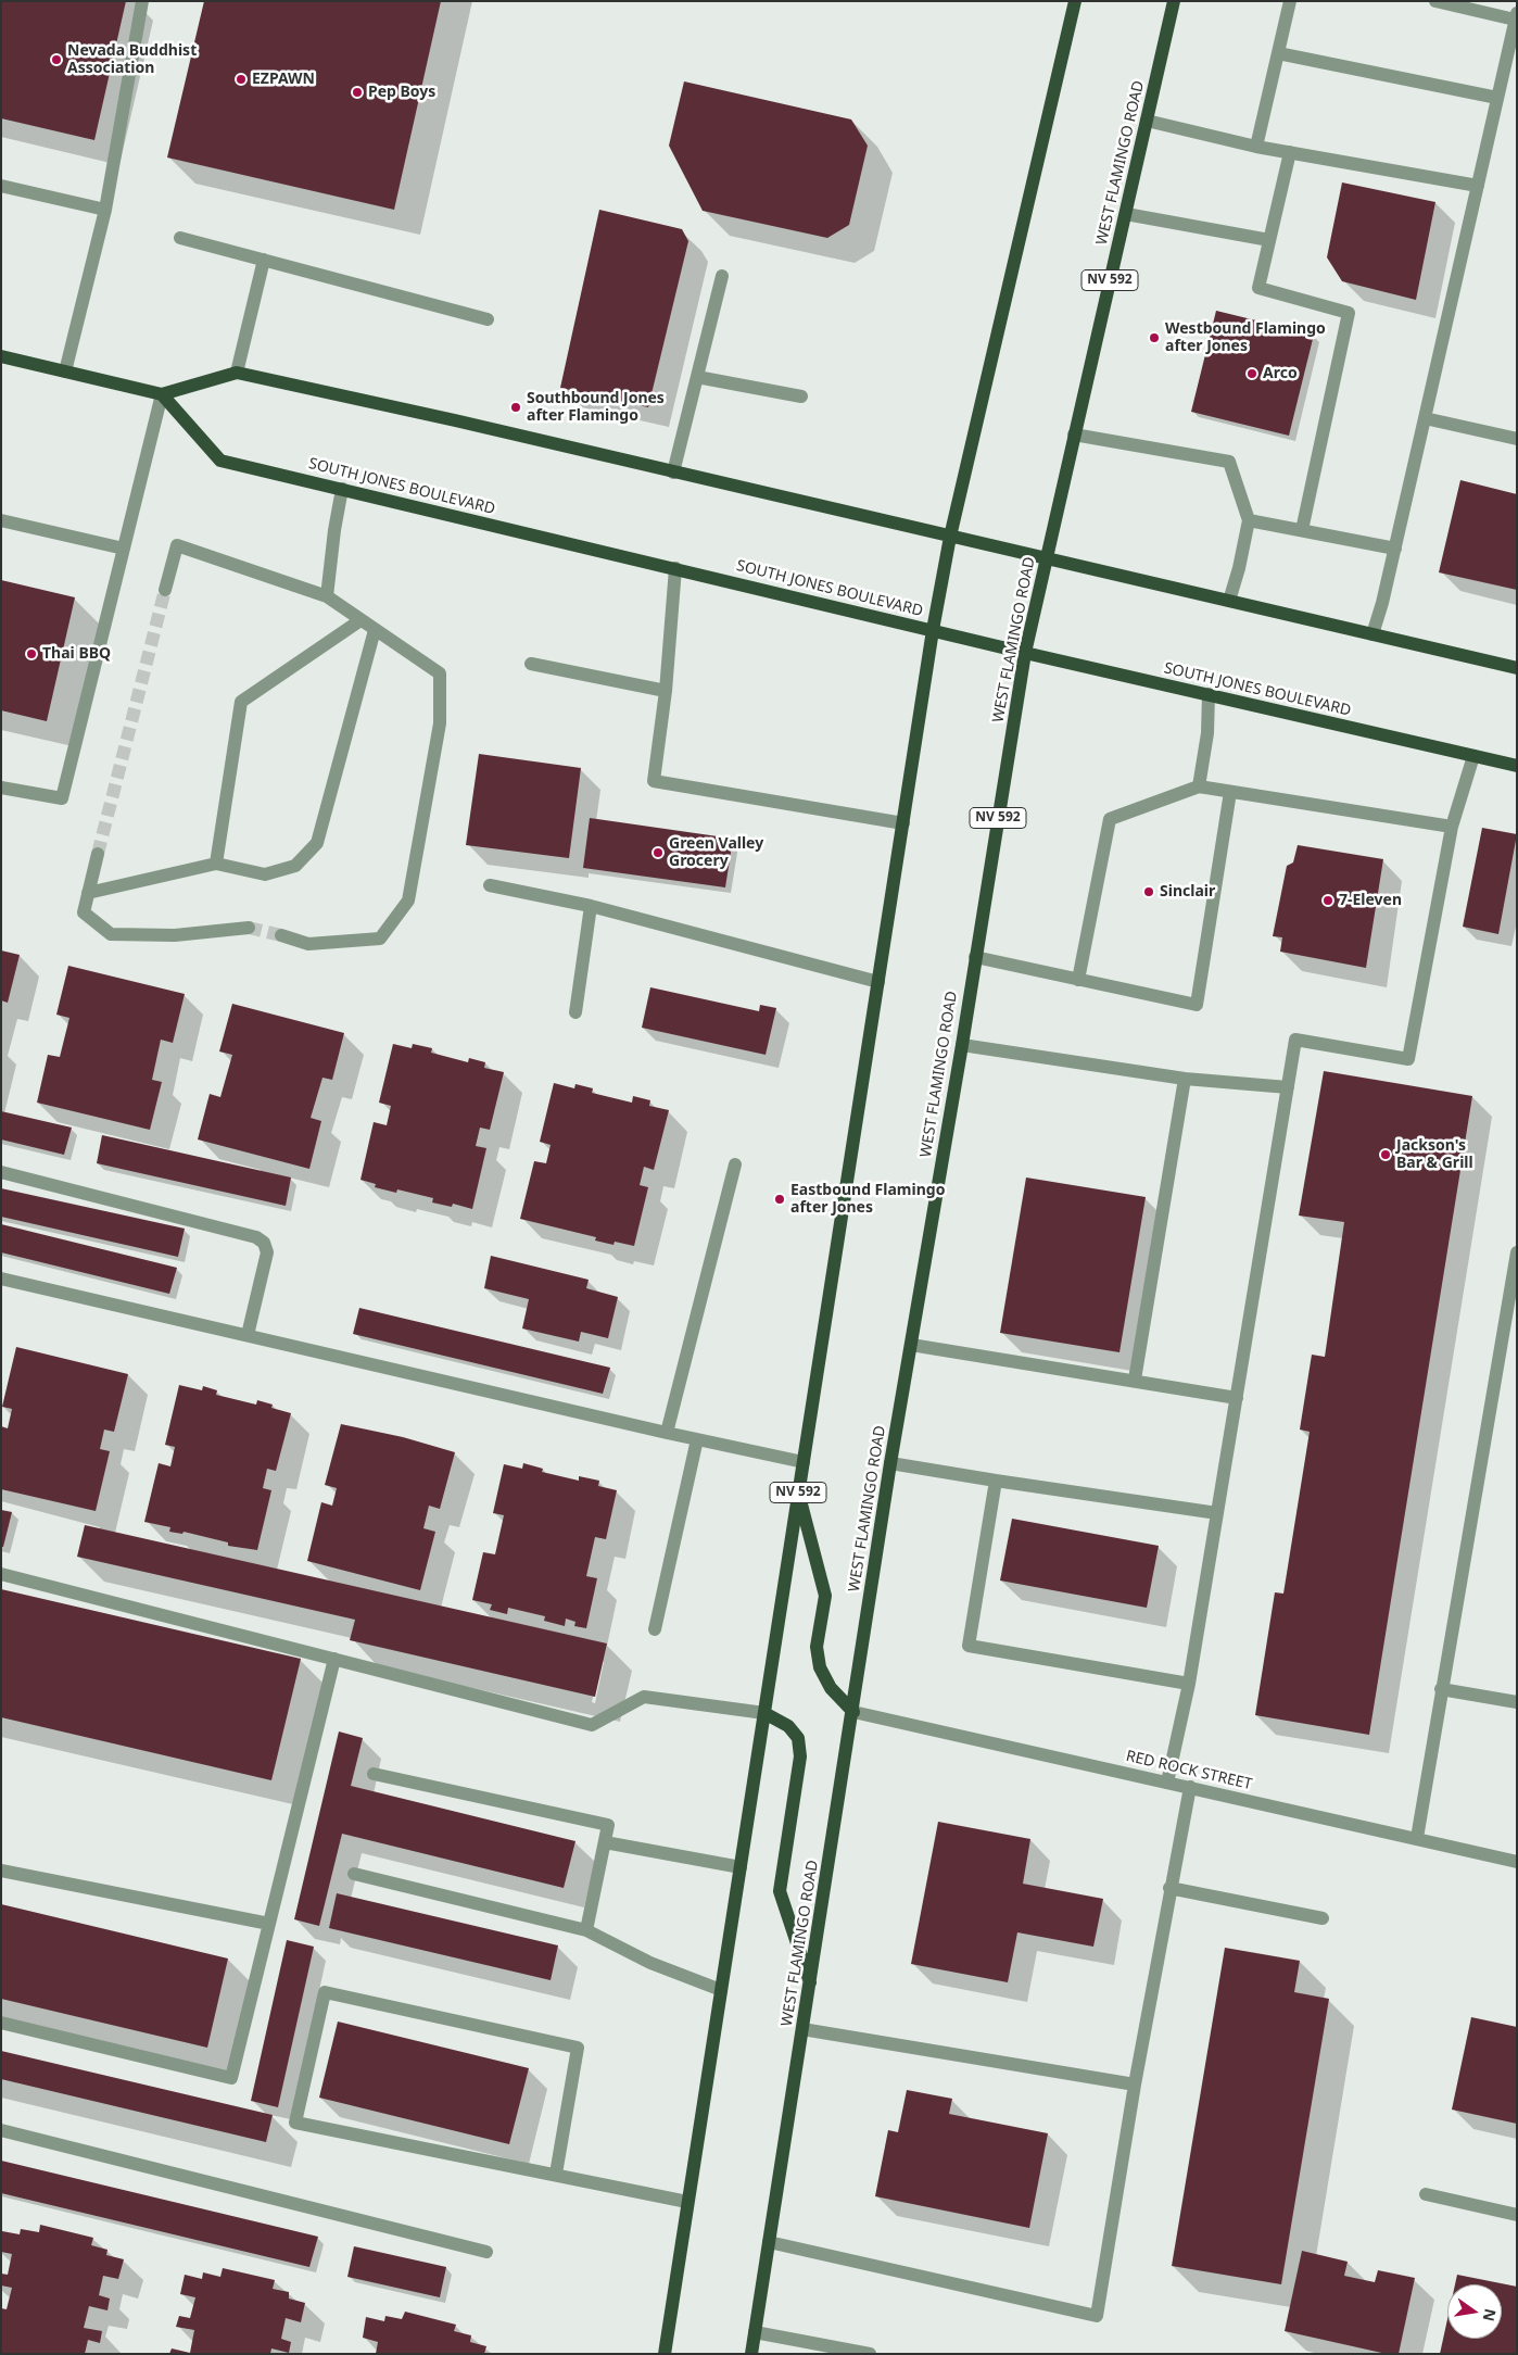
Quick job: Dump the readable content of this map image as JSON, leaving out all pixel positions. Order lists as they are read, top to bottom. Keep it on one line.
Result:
{"streets":{"main road":["WEST FLAMINGO ROAD","NV 592","SOUTH JONES BOULEVARD"],"street":["RED ROCK STREET"]},"crossings":[["WEST FLAMINGO ROAD","SOUTH JONES BOULEVARD"],["WEST FLAMINGO ROAD","RED ROCK STREET"],["NV 592","SOUTH JONES BOULEVARD"]],"places":["Nevada Buddhist Association","EZPAWN","Pep Boys","Westbound Flamingo after Jones","Arco","Southbound Jones after Flamingo","Thai BBQ","Green Valley Grocery","Sinclair","7-Eleven","Jackson's Bar & Grill","Eastbound Flamingo after Jones"],"north":"right"}
